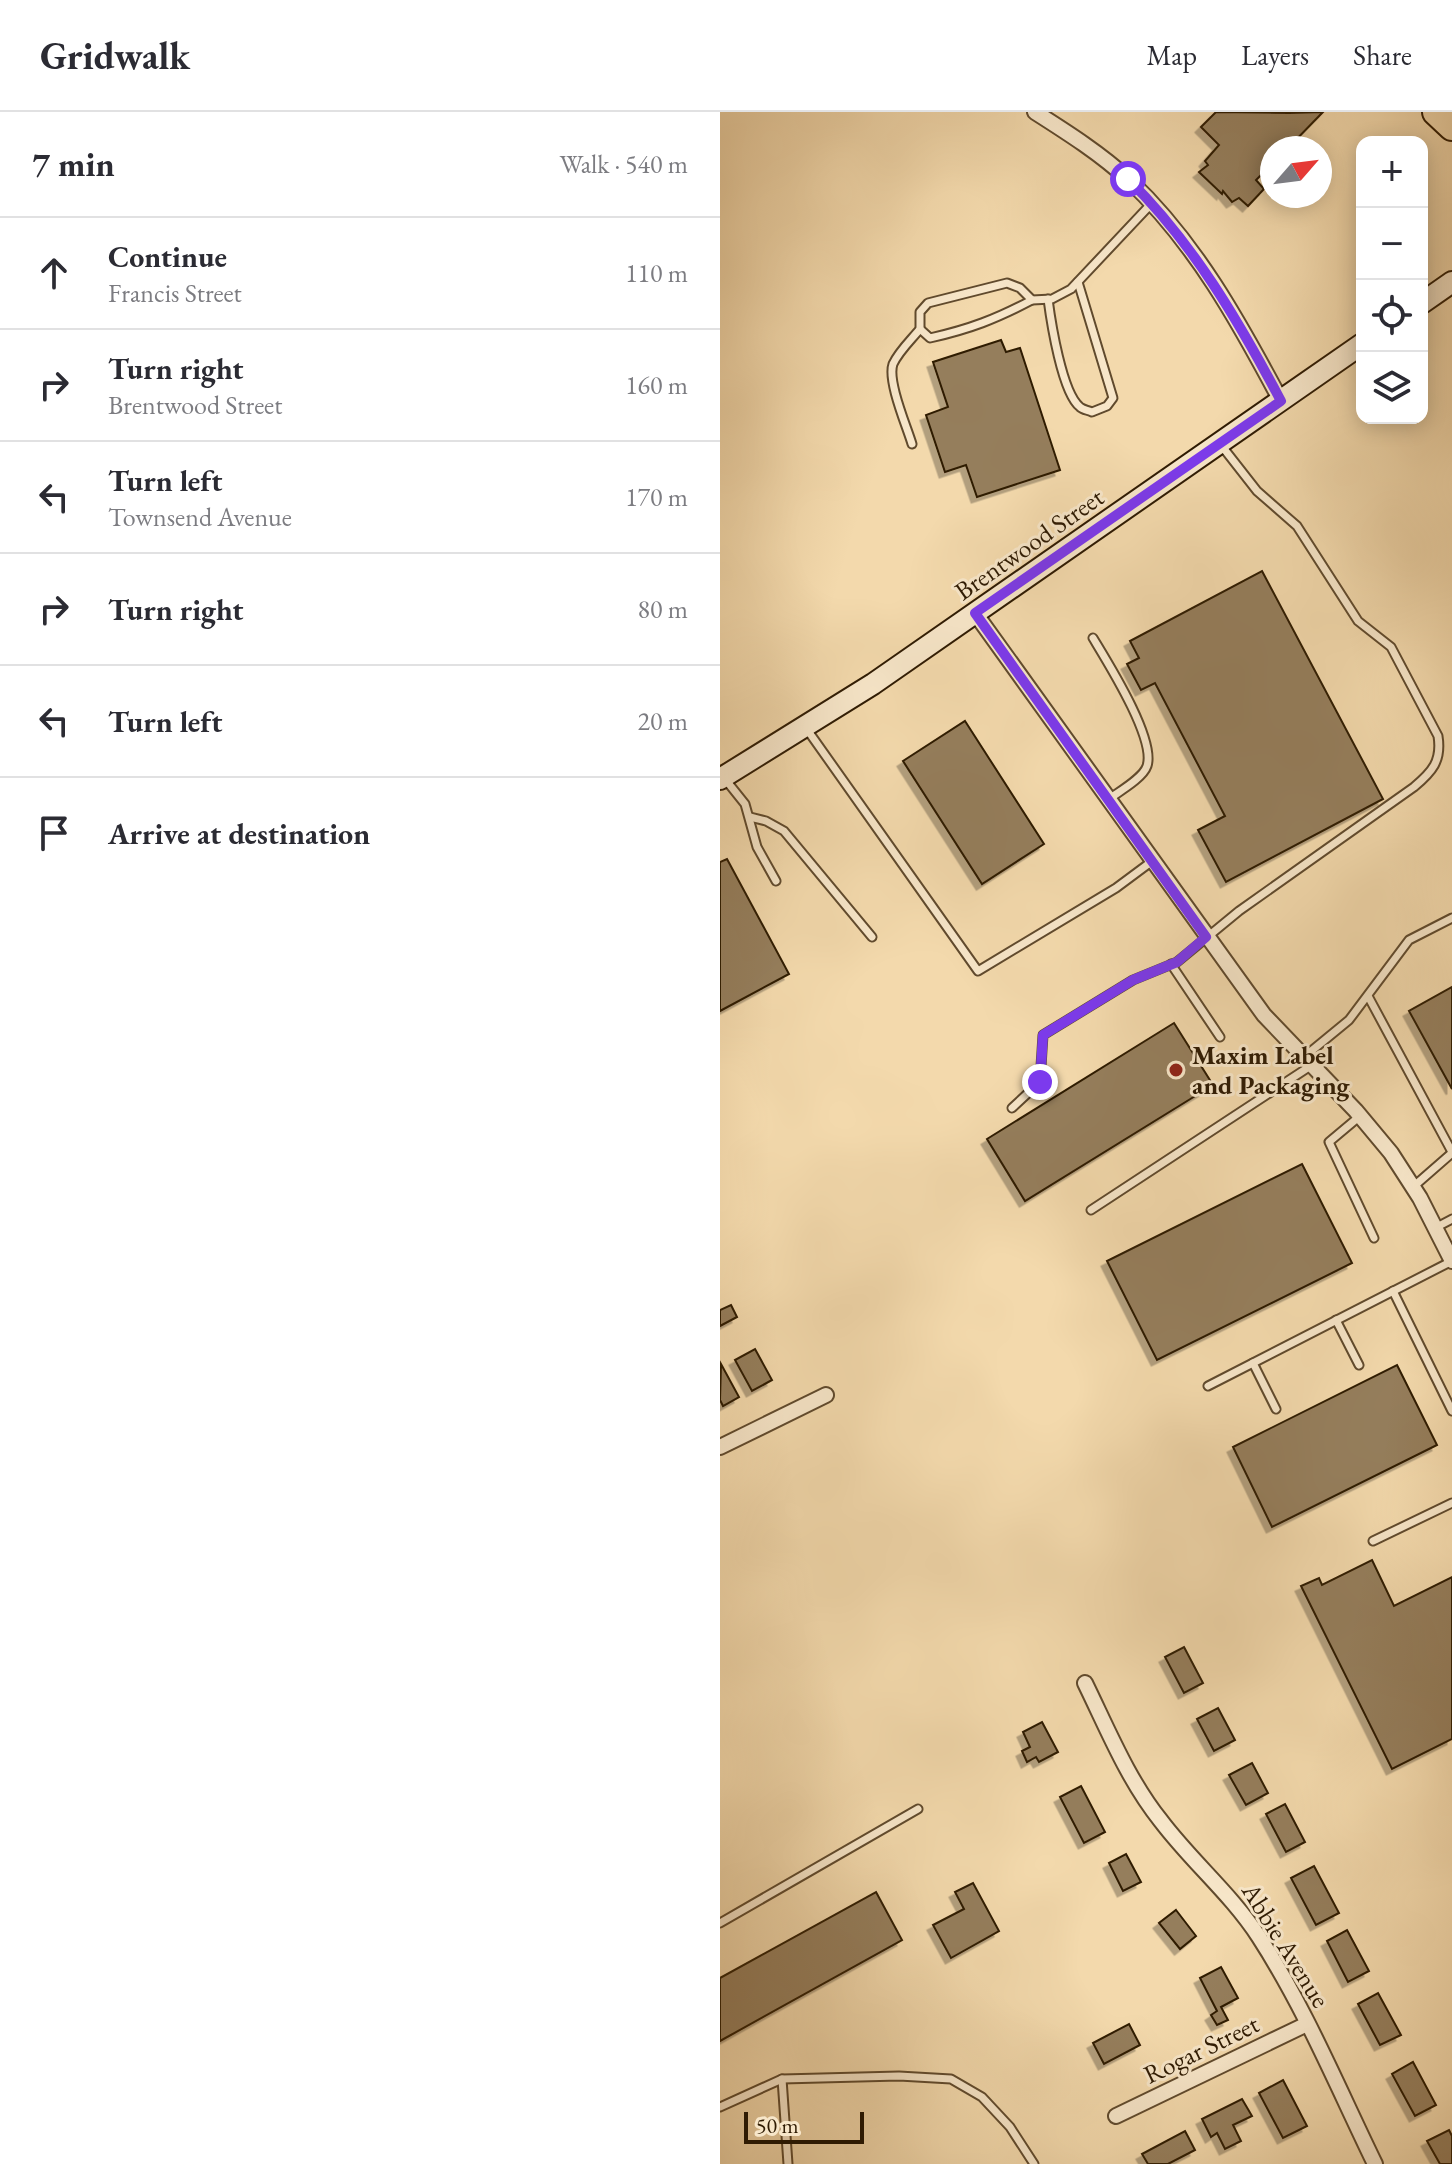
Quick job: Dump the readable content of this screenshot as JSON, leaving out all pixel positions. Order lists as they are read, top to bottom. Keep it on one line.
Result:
{"streets":{"main road":["Brentwood Street"],"street":["Abbie Avenue","Rogar Street"]},"crossings":[["Abbie Avenue","Rogar Street"]],"places":["Maxim Label and Packaging"],"scale_bar":"50 m","north":"top right","page":{"header":"Gridwalk","nav":["Map","Layers","Share"],"heading":["7 min","Walk · 540 m"],"map_buttons":["+","−"],"list":[["Continue","Francis Street","110 m"],["Turn right","Brentwood Street","160 m"],["Turn left","Townsend Avenue","170 m"],["Turn right","80 m"],["Turn left","20 m"],"Arrive at destination"],"scale":"50 m"}}
